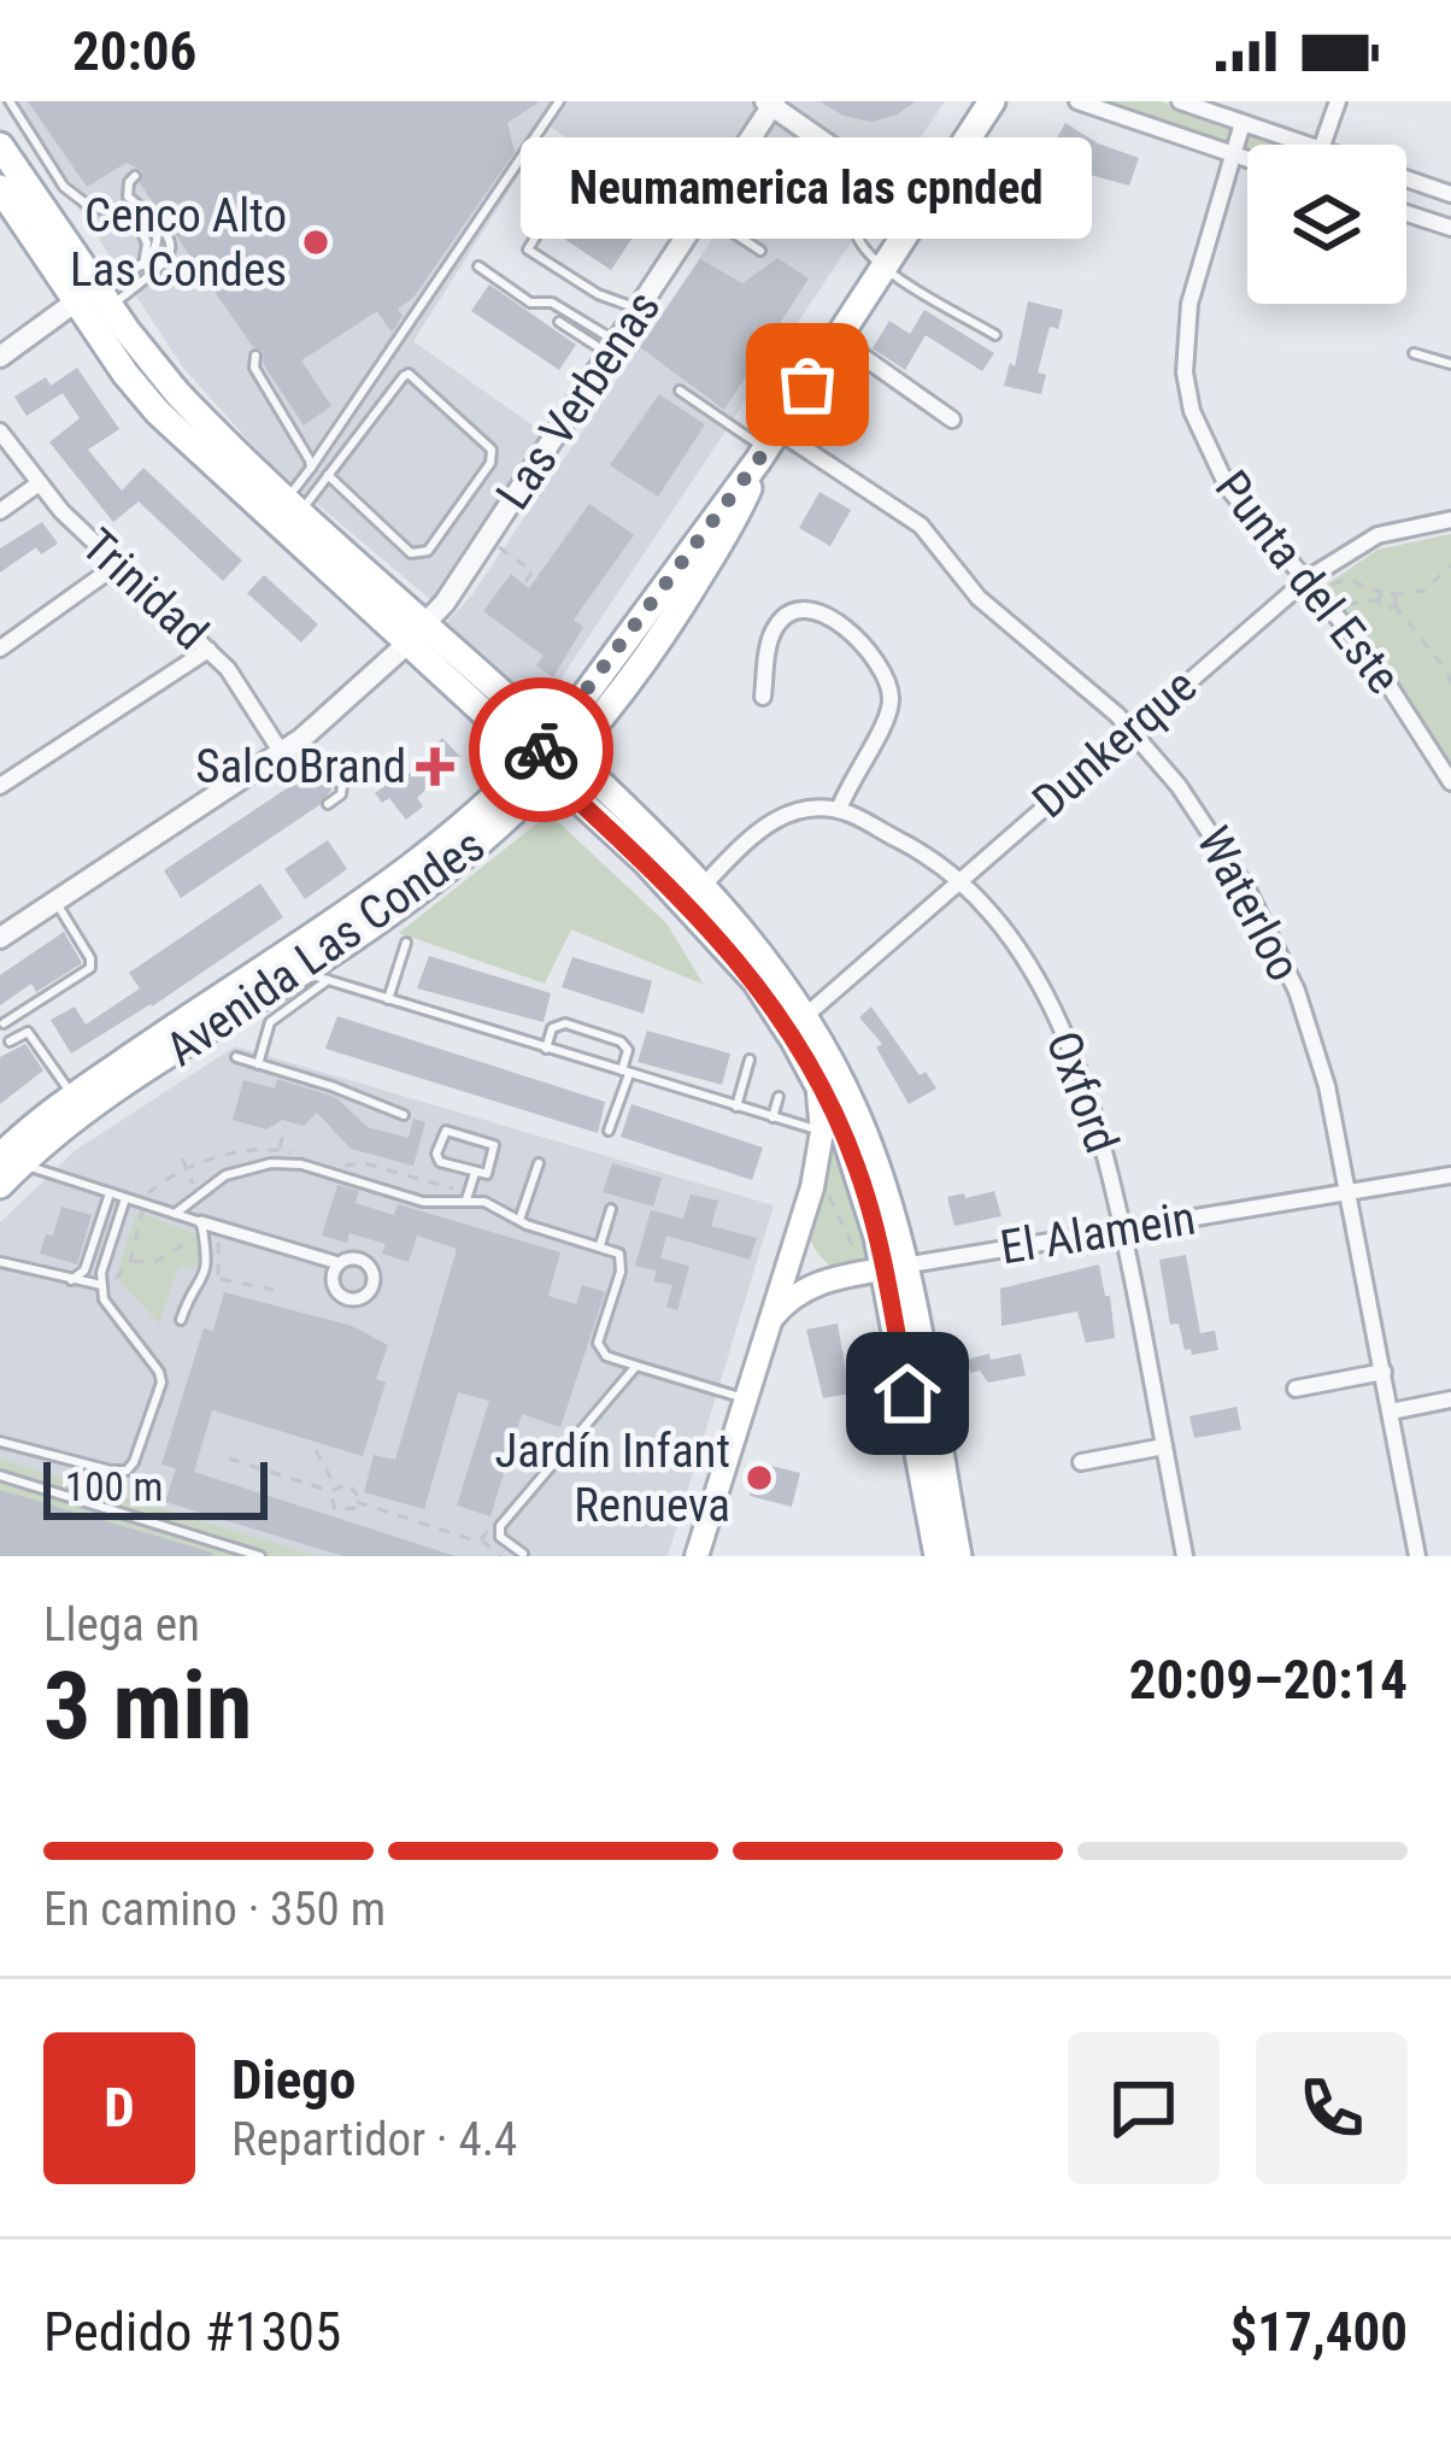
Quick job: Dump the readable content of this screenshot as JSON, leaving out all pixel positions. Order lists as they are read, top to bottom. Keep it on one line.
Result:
{"streets":{"main road":["Avenida Las Condes","El Alamein"],"street":["Las Verbenas","Punta del Este","Trinidad","Dunkerque","Waterloo","Oxford"]},"crossings":[["Las Verbenas","Trinidad"],["Punta del Este","Dunkerque"],["Dunkerque","Waterloo"],["Dunkerque","Oxford"],["Waterloo","Avenida Las Condes"],["Waterloo","El Alamein"],["Oxford","El Alamein"]],"places":{"other":["Cenco Alto Las Condes","Neumamerica las cpnded","Jardín Infant Renueva"],"health":["SalcoBrand"]},"scale_bar":"100 m","page":{"status":"20:06","bubble":"Neumamerica las cpnded","scale":"100 m","heading":["3 min","Llega en","20:09–20:14"],"panel":["Diego","Repartidor · 4.4","Pedido #1305","$17,400"],"bar":"En camino · 350 m","round":"D"}}
